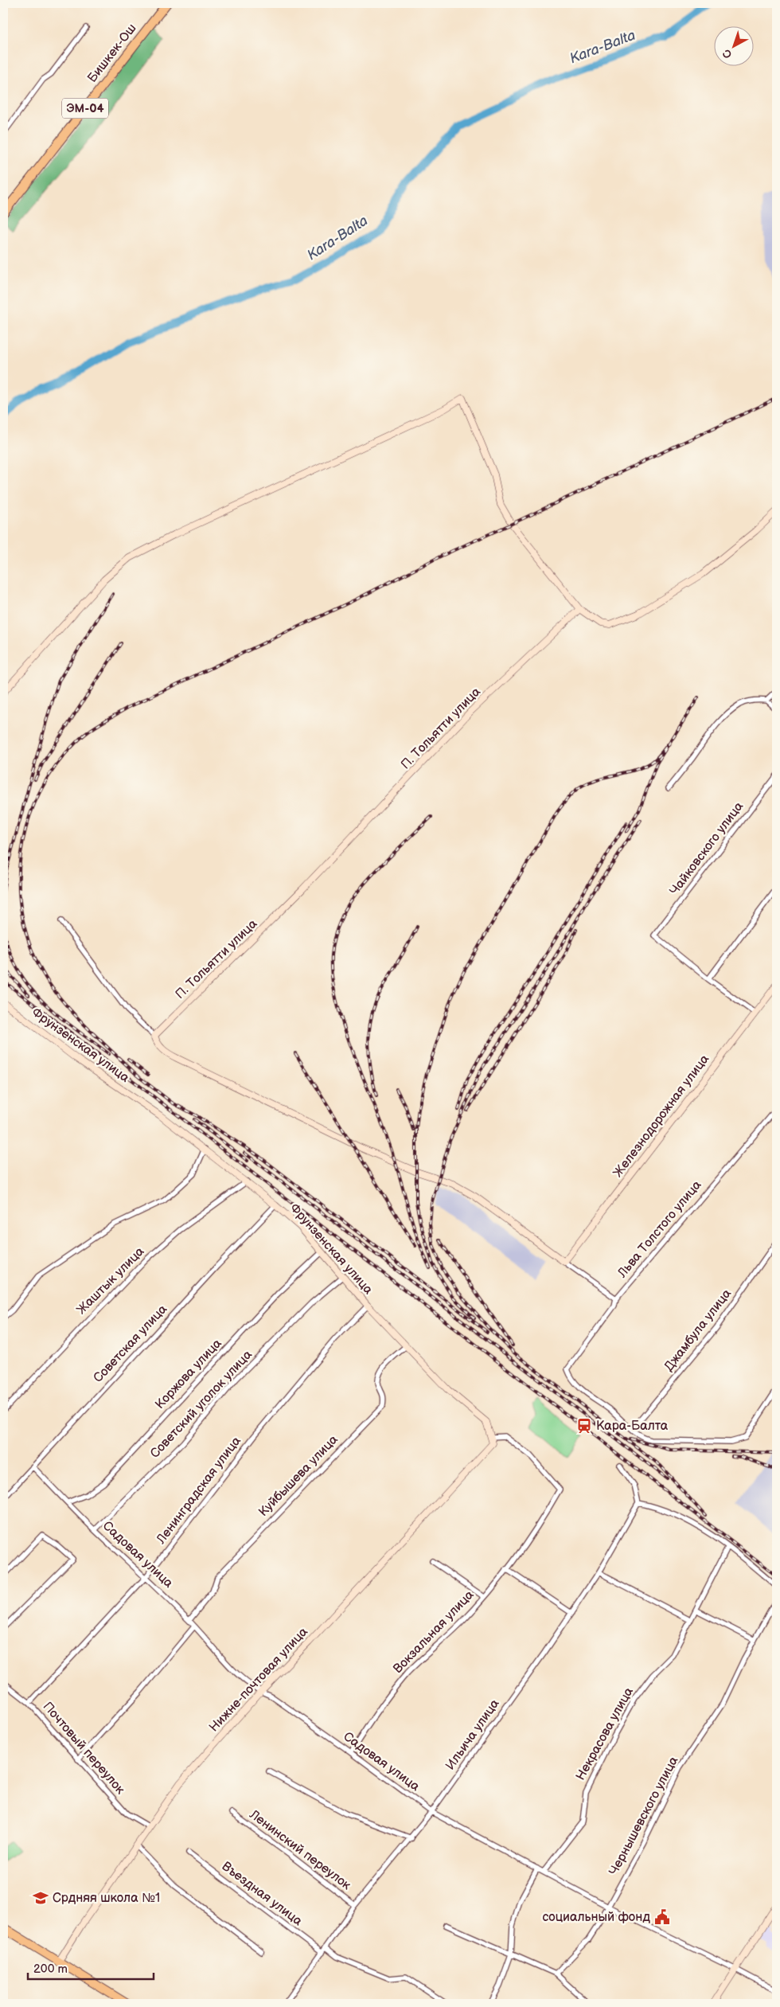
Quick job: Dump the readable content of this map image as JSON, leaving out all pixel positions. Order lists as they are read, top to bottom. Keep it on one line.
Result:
{"streets":{"highway":["Бишкек-Ош","ЭМ-04"],"street":["П. Тольятти улица","Чайковского улица","Фрунзенская улица","Железнодорожная улица","Льва Толстого улица","Жаштык улица","Джамбула улица","Советская улица","Коржова улица","Советский уголок улица","Куйбышева улица","Ленинградская улица","Садовая улица","Вокзальная улица","Нижне-почтовая улица","Некрасова улица","Ильича улица","Почтовый переулок","Чернышевского улица","Ленинский переулок","Въездная улица"]},"crossings":[["Фрунзенская улица","Жаштык улица"],["Фрунзенская улица","Советская улица"],["Фрунзенская улица","Коржова улица"],["Фрунзенская улица","Советский уголок улица"],["Фрунзенская улица","Куйбышева улица"],["Фрунзенская улица","Ленинградская улица"],["Фрунзенская улица","Вокзальная улица"],["Фрунзенская улица","Нижне-почтовая улица"],["Льва Толстого улица","Джамбула улица"],["Советская улица","Садовая улица"],["Коржова улица","Садовая улица"],["Советский уголок улица","Садовая улица"],["Куйбышева улица","Садовая улица"],["Ленинградская улица","Садовая улица"],["Ленинградская улица","Почтовый переулок"],["Садовая улица","Вокзальная улица"],["Садовая улица","Нижне-почтовая улица"],["Садовая улица","Некрасова улица"],["Садовая улица","Ильича улица"],["Садовая улица","Чернышевского улица"],["Вокзальная улица","Нижне-почтовая улица"],["Нижне-почтовая улица","Почтовый переулок"],["Ильича улица","Ленинский переулок"],["Ильича улица","Въездная улица"]],"water":["Kara-Balta"],"places":{"station":["Кара-Балта"],"school or university":["Срдняя школа №1"],"public building":["социальный фонд"]},"scale_bar":"200 m","north":"bottom left"}
